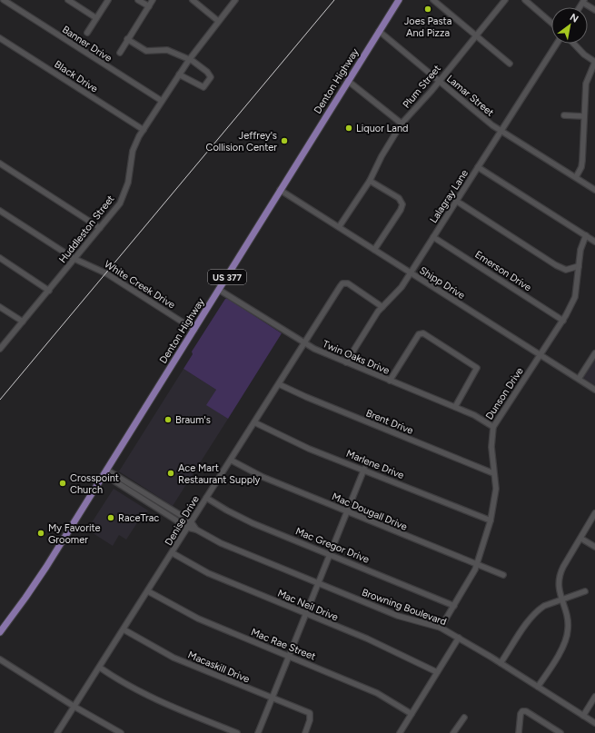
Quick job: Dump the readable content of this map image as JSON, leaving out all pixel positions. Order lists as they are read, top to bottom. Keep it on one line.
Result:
{"streets":{"main road":["Denton Highway","US 377"],"street":["Banner Drive","Black Drive","Plum Street","Lamar Street","Lalagray Lane","Huddleston Street","Emerson Drive","Shipp Drive","White Creek Drive","Twin Oaks Drive","Dunson Drive","Brent Drive","Marlene Drive","Mac Dougall Drive","Denise Drive","Mac Gregor Drive","Mac Neil Drive","Browning Boulevard","Mac Rae Street","Macaskill Drive"]},"crossings":[["Banner Drive","Huddleston Street"],["Black Drive","Huddleston Street"],["Denton Highway","Lamar Street"],["Denton Highway","Shipp Drive"],["Denton Highway","White Creek Drive"],["Denton Highway","Twin Oaks Drive"],["Denton Highway","Browning Boulevard"],["Plum Street","Lamar Street"],["Plum Street","Shipp Drive"],["Lamar Street","Lalagray Lane"],["Lalagray Lane","Emerson Drive"],["Lalagray Lane","Shipp Drive"],["Lalagray Lane","Twin Oaks Drive"],["Lalagray Lane","Denise Drive"],["Huddleston Street","White Creek Drive"],["Emerson Drive","Dunson Drive"],["Shipp Drive","Dunson Drive"],["Twin Oaks Drive","Dunson Drive"],["Twin Oaks Drive","Denise Drive"],["Dunson Drive","Brent Drive"],["Dunson Drive","Marlene Drive"],["Dunson Drive","Mac Dougall Drive"],["Dunson Drive","Mac Gregor Drive"],["Dunson Drive","Browning Boulevard"],["Brent Drive","Denise Drive"],["Marlene Drive","Denise Drive"],["Mac Dougall Drive","Denise Drive"],["Denise Drive","Mac Gregor Drive"],["Denise Drive","Mac Neil Drive"],["Denise Drive","Browning Boulevard"],["Denise Drive","Mac Rae Street"],["Denise Drive","Macaskill Drive"]],"places":["Joes Pasta And Pizza","Liquor Land","Jeffrey's Collision Center","Braum's","Ace Mart Restaurant Supply","Crosspoint Church","RaceTrac","My Favorite Groomer"],"north":"top right"}
